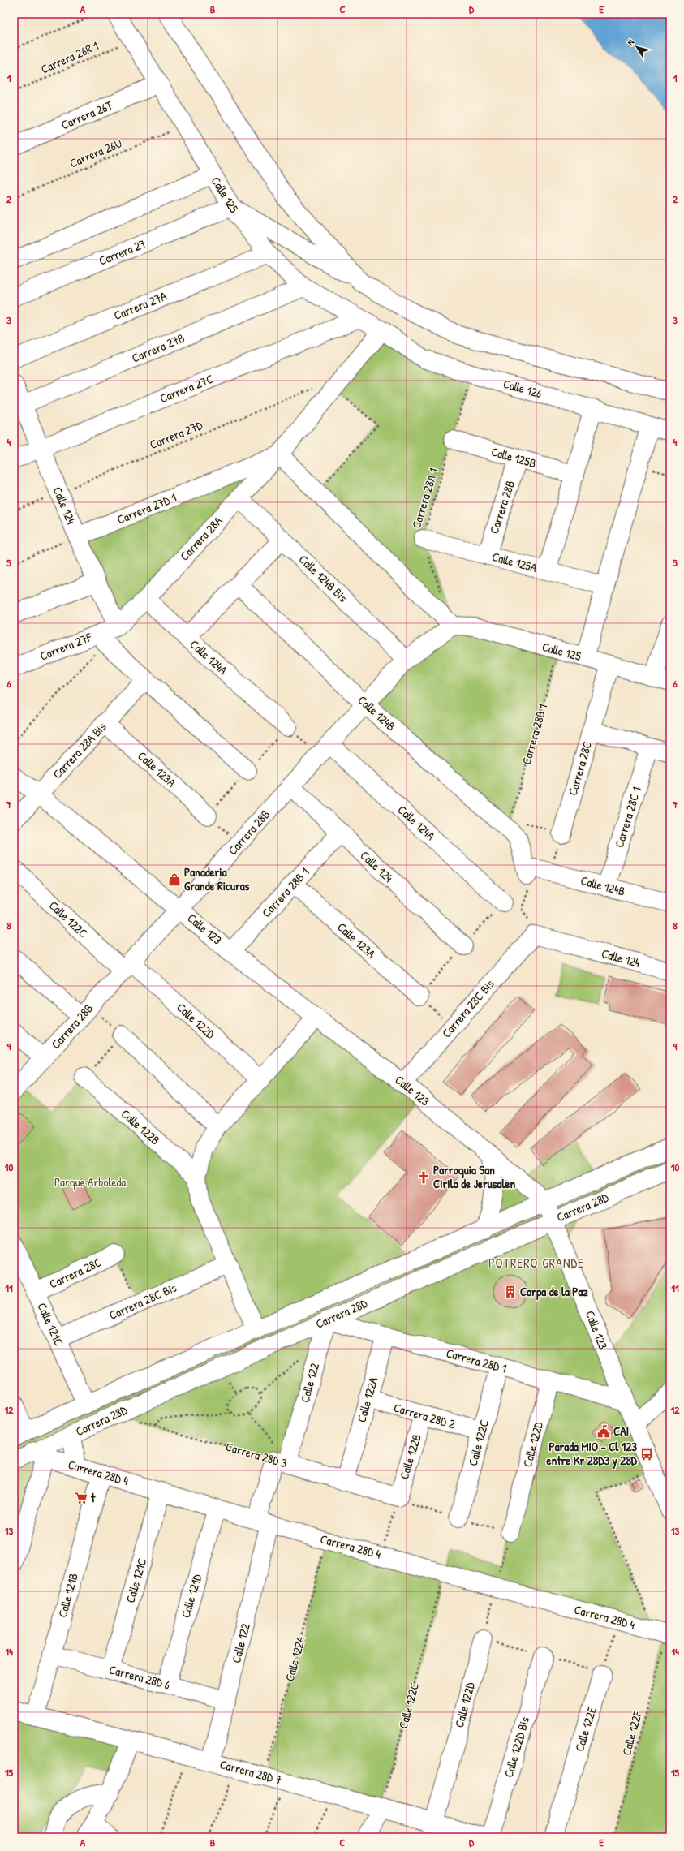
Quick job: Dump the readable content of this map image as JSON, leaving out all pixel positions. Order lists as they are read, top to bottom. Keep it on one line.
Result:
{"streets":{"street":["Carrera 26T","Calle 125","Carrera 27","Carrera 27A","Carrera 27B","Carrera 27C","Calle 126","Calle 125B","Calle 124","Carrera 28B","Carrera 27D 1","Carrera 28A","Calle 125A","Calle 124B Bis","Carrera 27F","Calle 124A","Calle 124B","Carrera 28B 1","Carrera 28A Bis","Carrera 28C","Calle 123A","Carrera 28C 1","Calle 122C","Calle 123","Carrera 28C Bis","Calle 122D","Calle 122B","Carrera 28D","Calle 121C","Carrera 28D 1","Calle 122","Calle 122A","Carrera 28D 2","Carrera 28D 3","Carrera 28D 4","Calle 121B","Calle 121D","Carrera 28D 6","Calle 122E","Calle 122D Bis","Carrera 28D 7"],"path":["Carrera 26R 1","Carrera 26U","Carrera 27D","Carrera 28A 1","Calle 122F"]},"crossings":[["Carrera 26R 1","Calle 125"],["Carrera 26T","Calle 125"],["Carrera 26U","Calle 125"],["Calle 125","Carrera 27"],["Calle 125","Carrera 27A"],["Calle 125","Carrera 27B"],["Calle 125","Carrera 27C"],["Calle 125","Calle 126"],["Calle 125","Carrera 28B"],["Calle 125","Carrera 28A"],["Calle 125","Carrera 28B 1"],["Calle 125","Carrera 28C"],["Carrera 27B","Calle 124"],["Carrera 27C","Calle 124"],["Calle 126","Carrera 28A 1"],["Calle 126","Carrera 28A"],["Carrera 27D","Calle 124"],["Calle 125B","Carrera 28A 1"],["Calle 125B","Carrera 28B"],["Carrera 28A 1","Calle 125A"],["Calle 124","Carrera 28B"],["Calle 124","Carrera 27D 1"],["Calle 124","Carrera 28A"],["Calle 124","Carrera 27F"],["Calle 124","Carrera 28B 1"],["Calle 124","Carrera 28C Bis"],["Carrera 28B","Calle 125A"],["Carrera 28B","Calle 124B Bis"],["Carrera 28B","Calle 124A"],["Carrera 28B","Calle 124B"],["Carrera 28B","Calle 122C"],["Carrera 28B","Calle 123"],["Carrera 28B","Calle 122D"],["Carrera 27D 1","Carrera 28A"],["Carrera 28A","Calle 124B Bis"],["Carrera 28A","Carrera 27F"],["Carrera 28A","Calle 124A"],["Calle 124B","Carrera 28C 1"],["Carrera 28B 1","Calle 123A"],["Carrera 28B 1","Calle 123"],["Carrera 28A Bis","Calle 123A"],["Carrera 28A Bis","Calle 123"],["Carrera 28C","Calle 121C"],["Calle 122C","Calle 122D"],["Calle 122C","Carrera 28D 1"],["Calle 122C","Carrera 28D 2"],["Calle 122C","Carrera 28D 4"],["Calle 122C","Carrera 28D 7"],["Calle 123","Carrera 28C Bis"],["Calle 123","Carrera 28D"],["Calle 123","Carrera 28D 1"],["Carrera 28C Bis","Calle 121C"],["Calle 122D","Carrera 28D 1"],["Calle 122D","Carrera 28D 7"],["Calle 122B","Carrera 28D 2"],["Calle 122B","Carrera 28D 3"],["Carrera 28D","Calle 121C"],["Carrera 28D","Carrera 28D 1"],["Carrera 28D","Calle 122"],["Carrera 28D","Carrera 28D 4"],["Calle 121C","Carrera 28D 4"],["Calle 121C","Carrera 28D 6"],["Carrera 28D 1","Calle 122"],["Carrera 28D 1","Calle 122A"],["Calle 122","Carrera 28D 3"],["Calle 122","Carrera 28D 4"],["Calle 122","Carrera 28D 6"],["Calle 122","Carrera 28D 7"],["Calle 122A","Carrera 28D 2"],["Calle 122A","Carrera 28D 3"],["Calle 122A","Carrera 28D 4"],["Calle 122A","Carrera 28D 7"],["Carrera 28D 4","Calle 121B"],["Carrera 28D 4","Calle 121D"],["Carrera 28D 4","Calle 122F"],["Calle 121B","Carrera 28D 6"],["Calle 121B","Carrera 28D 7"],["Calle 121D","Carrera 28D 6"]],"districts":["POTRERO GRANDE"],"parks":["Parque Arboleda"],"places":{"shop":["Panaderia Grande Ricuras"],"church":["Parroquia San Cirilo de Jerusalen"],"building":["Carpa de la Paz"],"public building":["CAI"],"bus stop":["Parada MIO - Cl 123 entre Kr 28D3 y 28D"],"supermarket":["t"]},"north":"top left","grid":{"columns":["A","B","C","D","E"],"rows":["1","2","3","4","5","6","7","8","9","10","11","12","13","14","15"]}}
